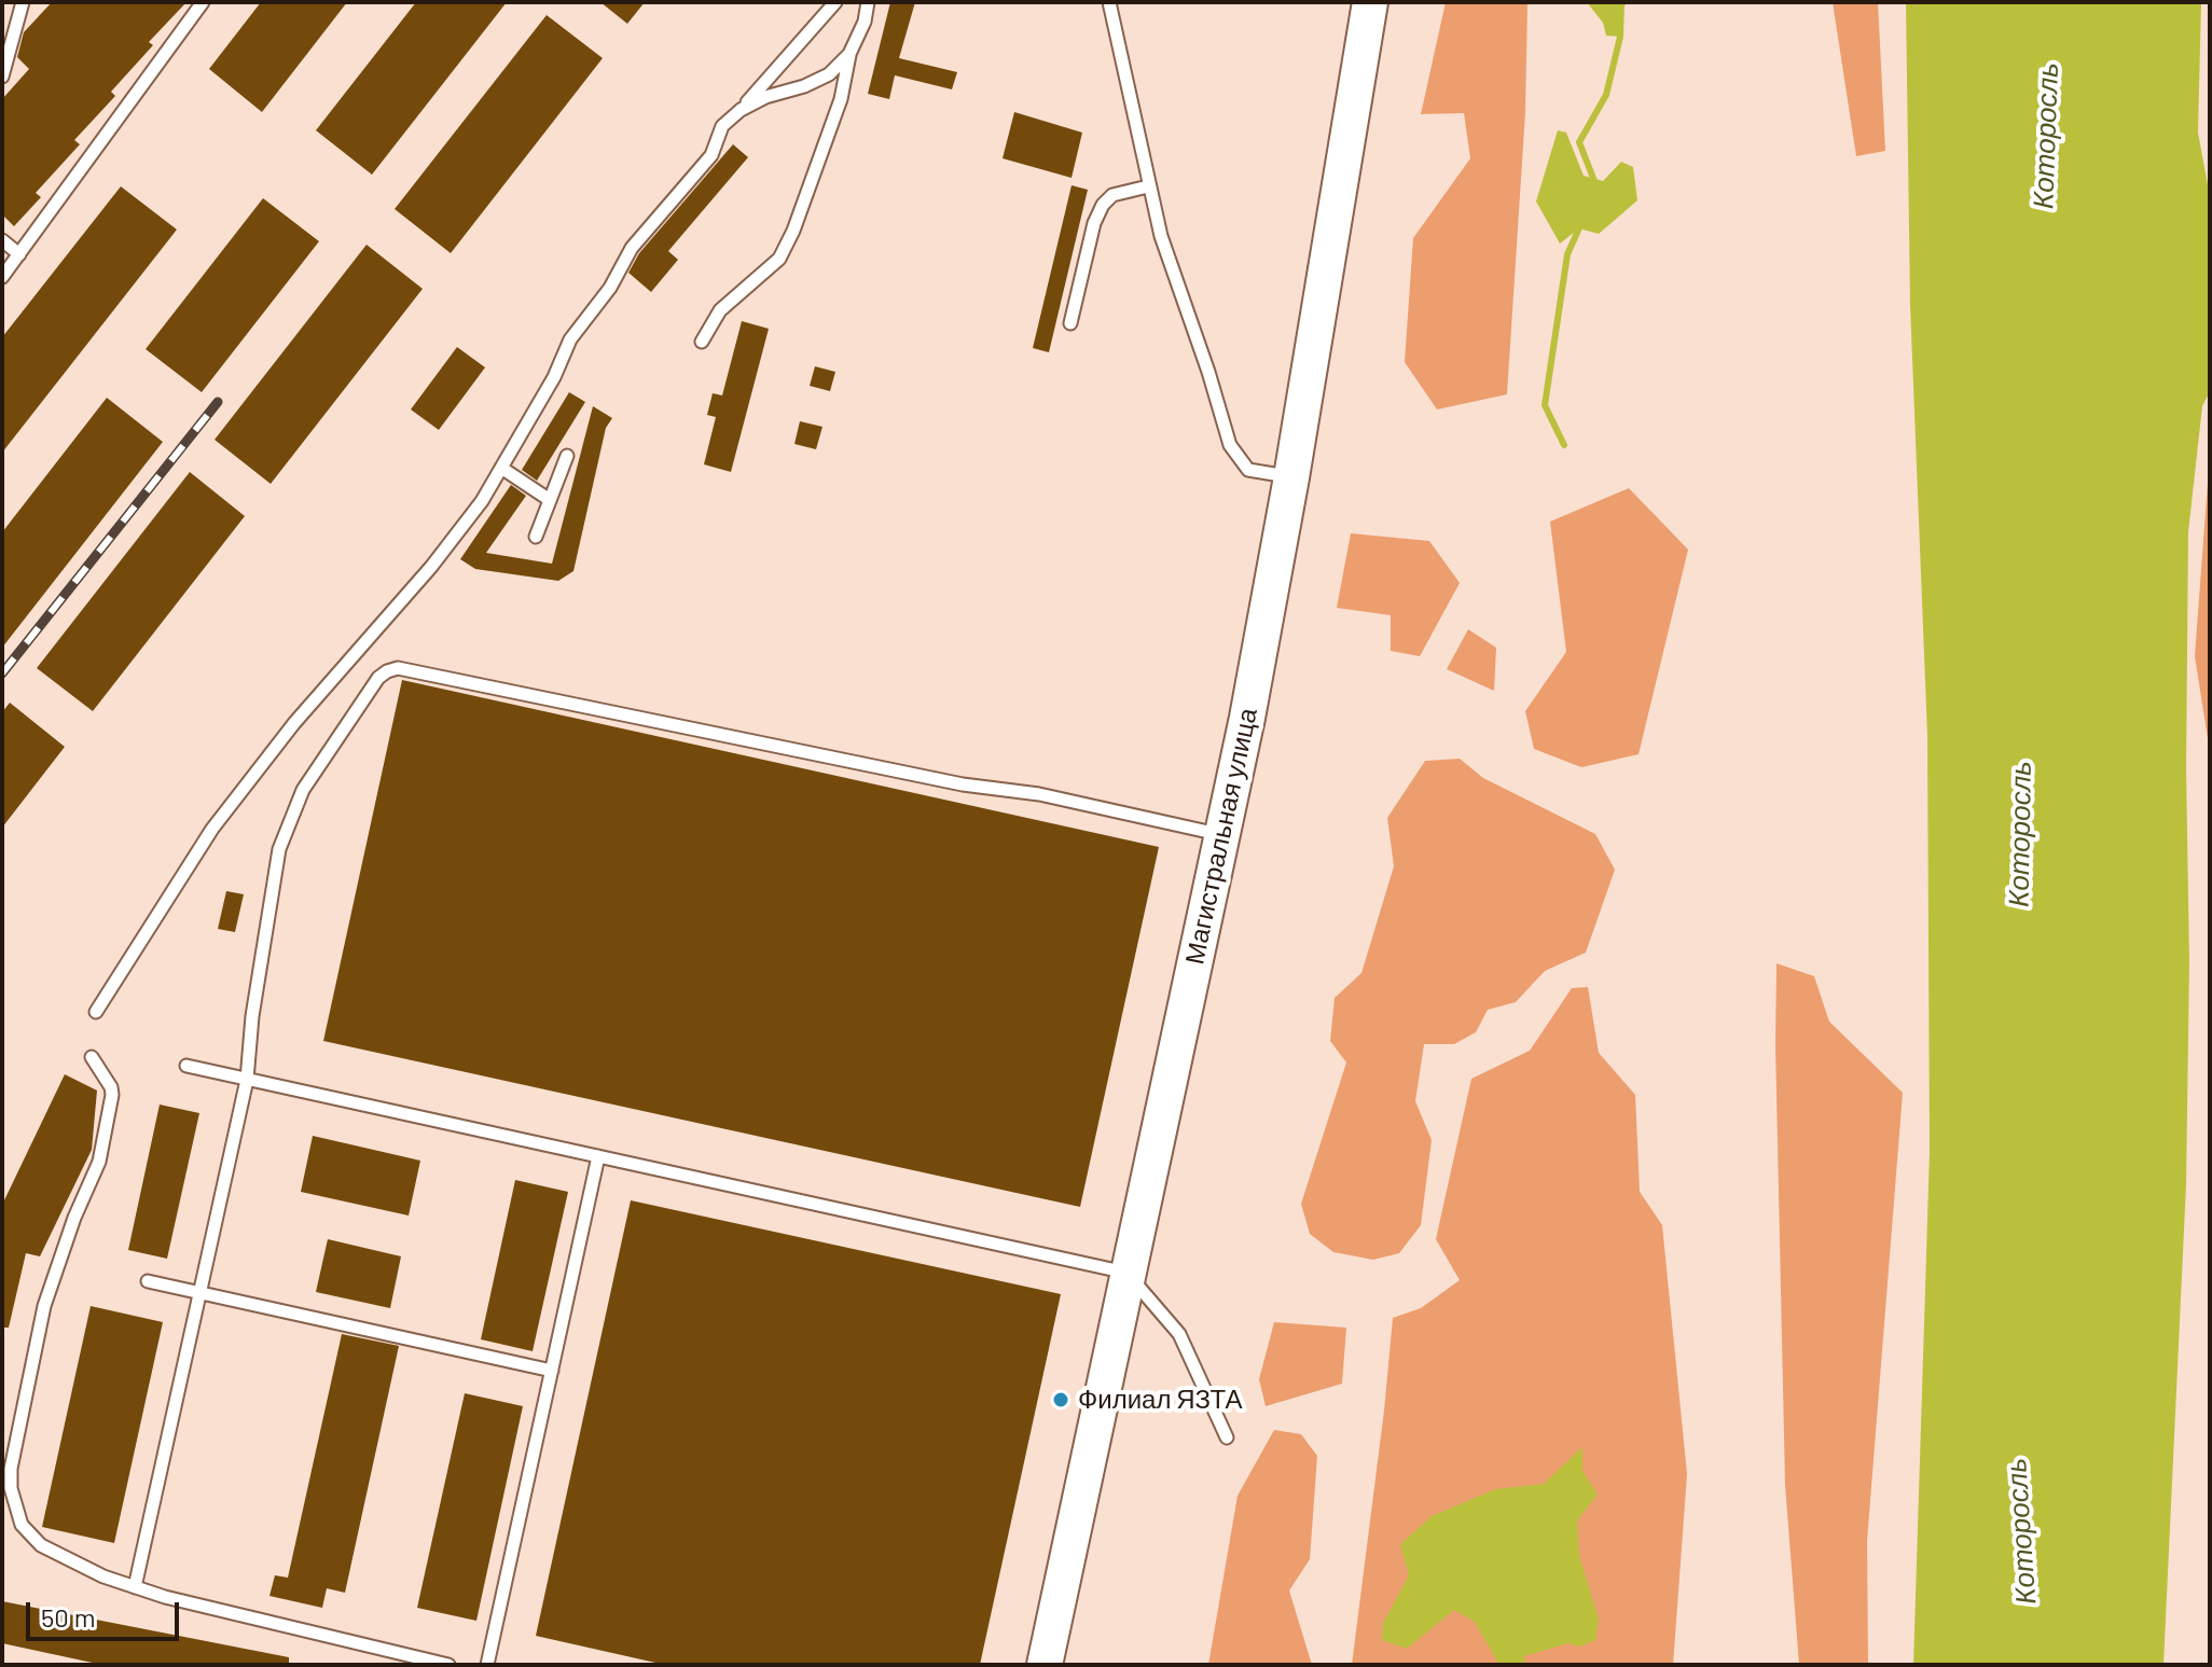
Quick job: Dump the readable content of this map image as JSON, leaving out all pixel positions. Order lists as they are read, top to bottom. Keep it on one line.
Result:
{"streets":{"main road":["Магистральная улица"]},"water":["Которосль"],"places":["Филиал ЯЗТА"],"scale_bar":"50 m"}
